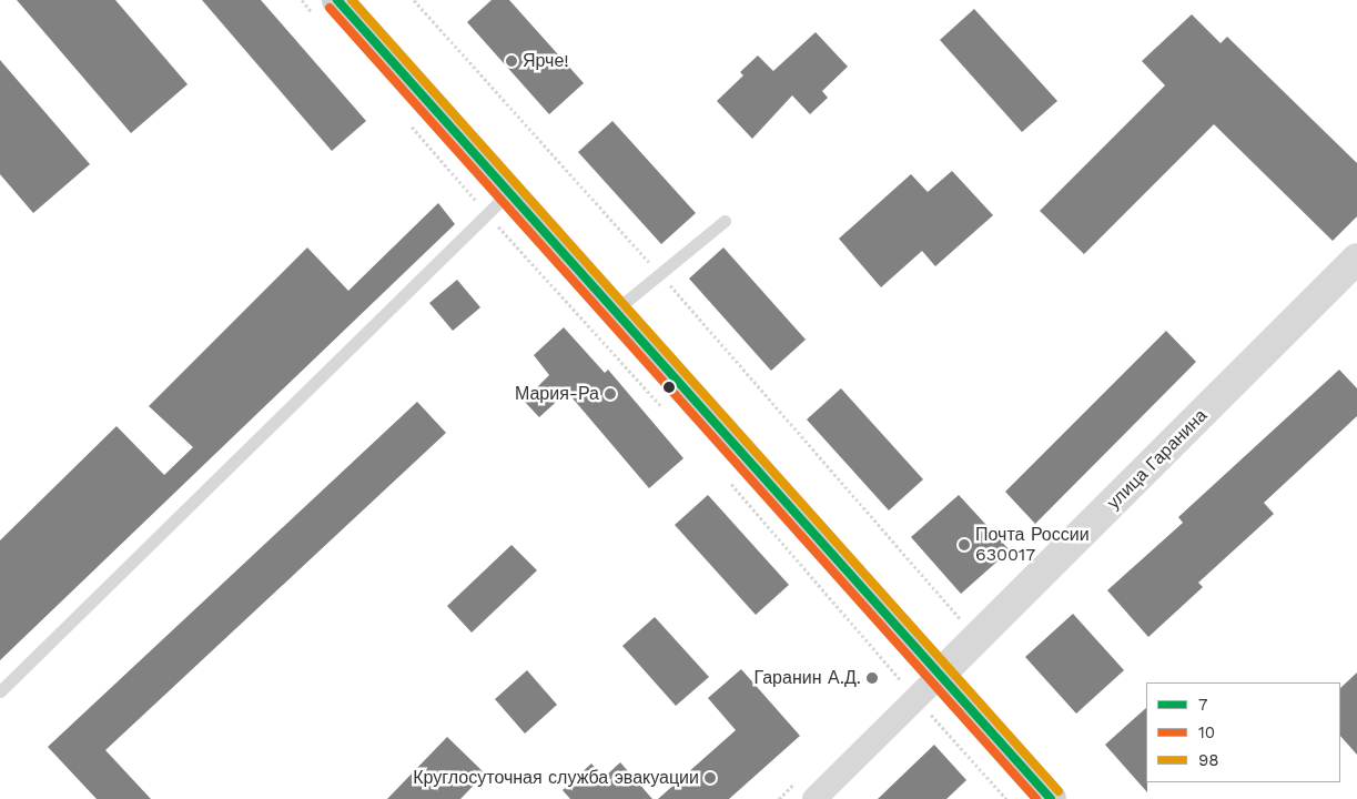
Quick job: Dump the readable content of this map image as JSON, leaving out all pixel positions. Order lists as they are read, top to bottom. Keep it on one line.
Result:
{"streets":{"street":["улица Гаранина"]},"places":["Ярче!","Мария-Ра","Почта России 630017","Гаранин А.Д.","Круглосуточная служба эвакуации"],"lines":["transit line 7","transit line 98","transit line 10"],"legend":["7","10","98"]}
